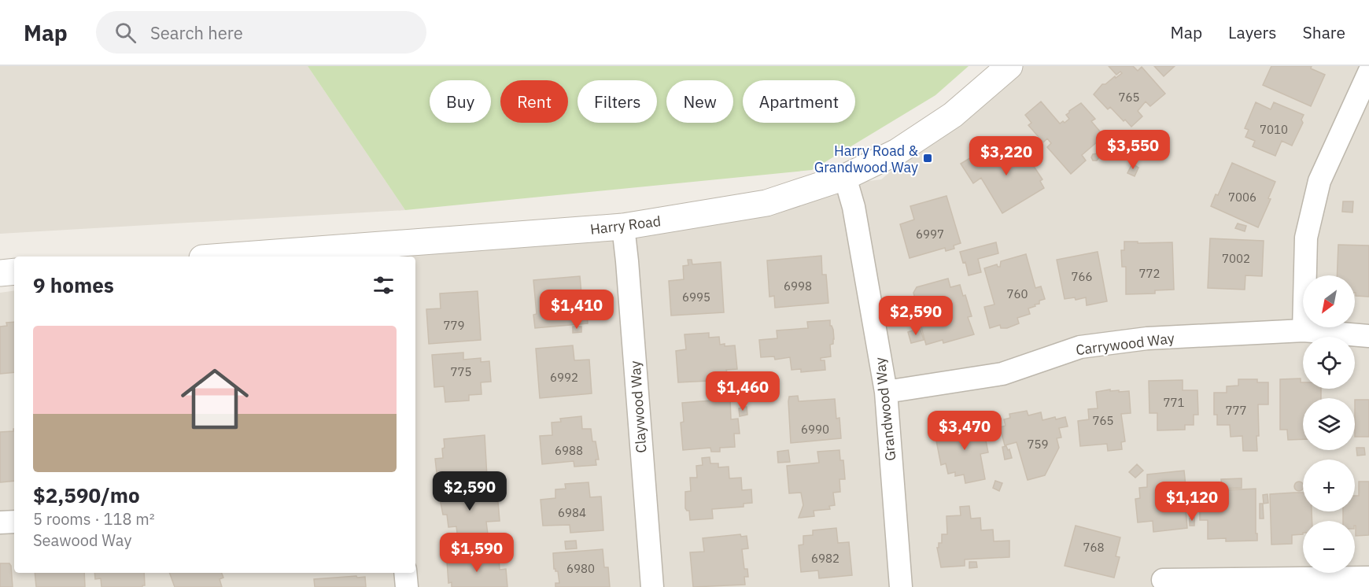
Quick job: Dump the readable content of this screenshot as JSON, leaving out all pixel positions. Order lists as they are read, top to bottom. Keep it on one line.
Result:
{"streets":{"street":["Harry Road","Carrywood Way","Claywood Way","Grandwood Way"]},"crossings":[["Harry Road","Claywood Way"],["Harry Road","Grandwood Way"],["Carrywood Way","Grandwood Way"]],"places":{"transit":["Harry Road & Grandwood Way"]},"house_numbers":["765","7010","7006","6997","7002","772","766","6998","760","6995","779","775","6992","771","777","765","6990","759","6988","6984","768","6982","6980"],"north":"bottom left","page":{"header":"Map","search":"Search here","nav":["Map","Layers","Share"],"chip":["Buy","Rent","Filters","New","Apartment"],"price":["$3,550","$3,220","$1,410","$2,590","$1,460","$3,470","$2,590","$1,120","$1,590"],"heading":"9 homes","map_buttons":["+","−"],"list":[{"name":"$2,590/mo","note":"5 rooms · 118 m² · Seawood Way"}]}}
